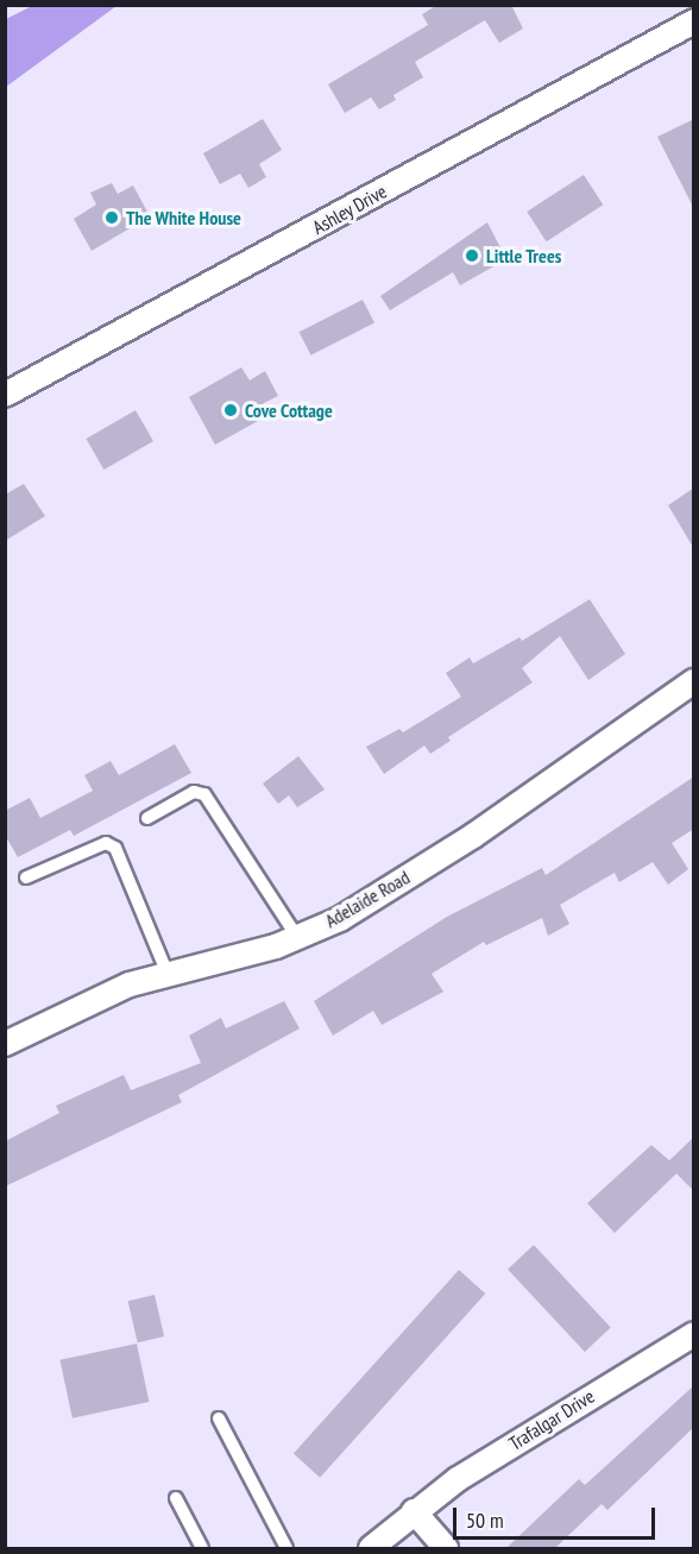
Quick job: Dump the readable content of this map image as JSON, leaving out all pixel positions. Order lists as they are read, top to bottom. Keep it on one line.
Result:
{"streets":{"street":["Ashley Drive","Adelaide Road","Trafalgar Drive"]},"places":["The White House","Little Trees","Cove Cottage"],"scale_bar":"50 m"}
